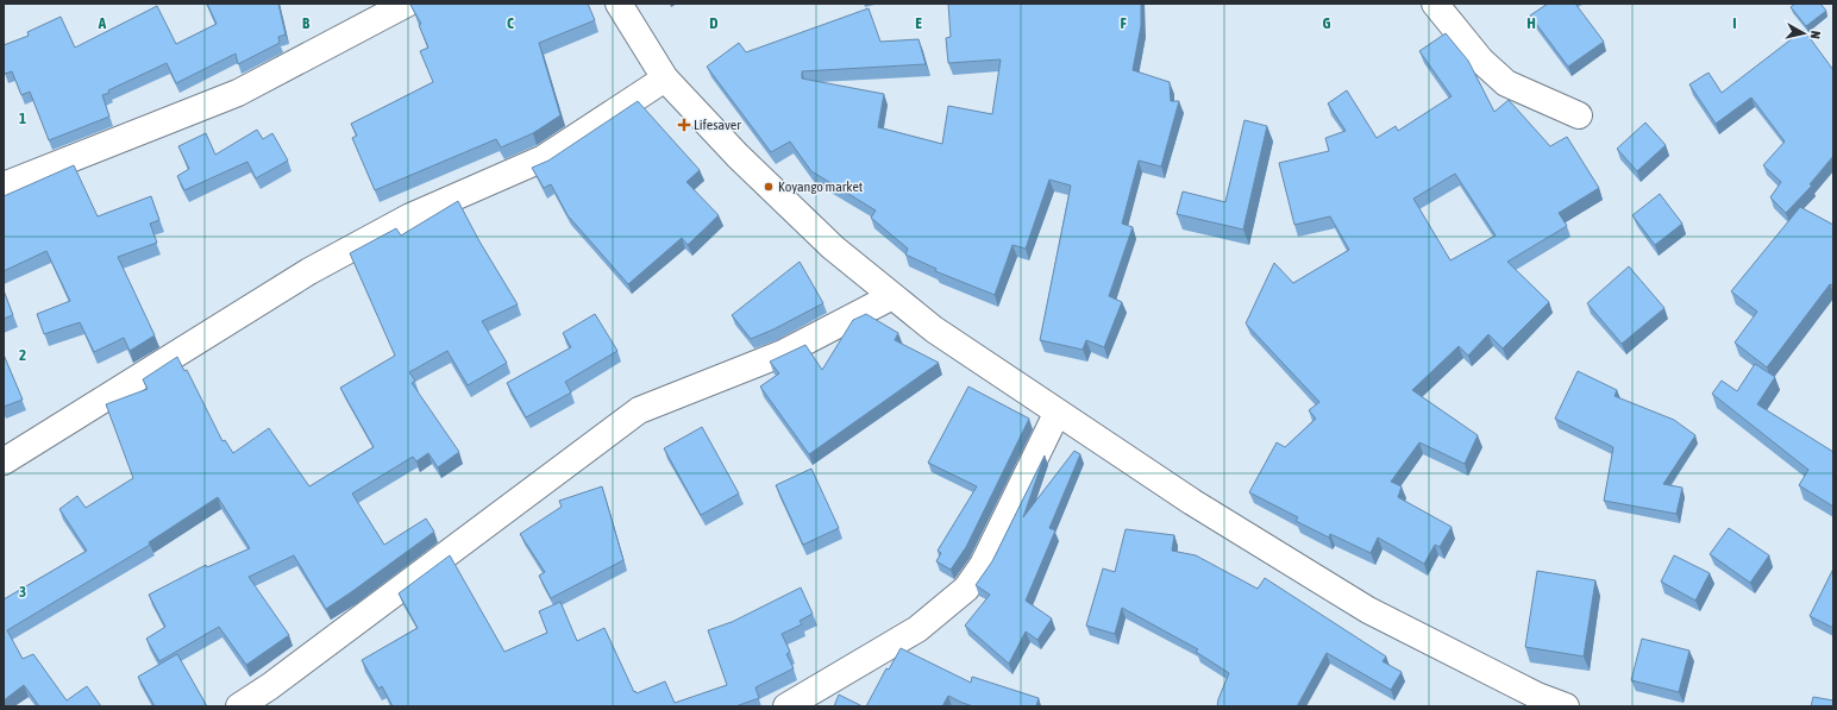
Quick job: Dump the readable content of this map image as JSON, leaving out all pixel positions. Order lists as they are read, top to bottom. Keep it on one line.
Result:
{"places":{"health":["Lifesaver"],"other":["Koyango market"]},"north":"right","grid":{"columns":["A","B","C","D","E","F","G","H","I"],"rows":["1","2","3"]}}
